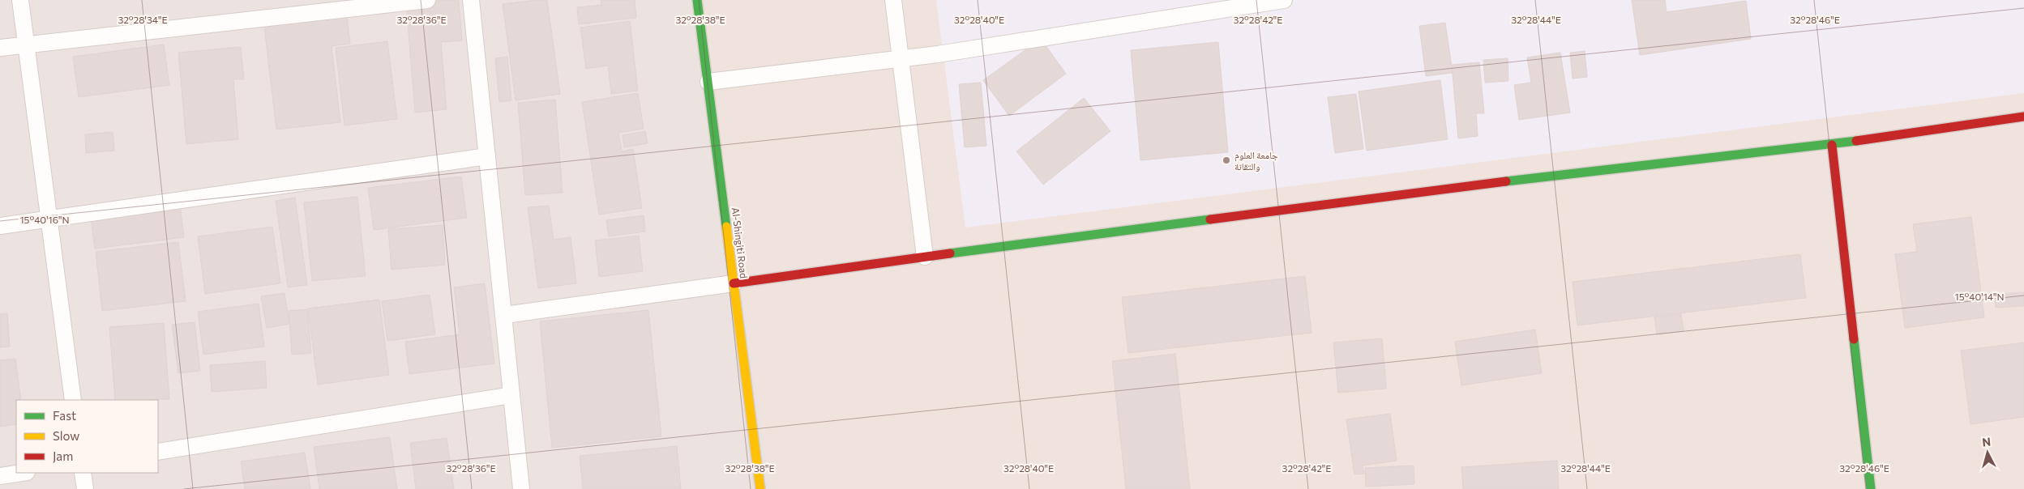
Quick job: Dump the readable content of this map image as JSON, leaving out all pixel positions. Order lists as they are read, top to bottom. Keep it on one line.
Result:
{"streets":{"street":["Al-Shingiti Road"]},"places":["جامعة العلوم والتقانة"],"legend":["Fast","Slow","Jam"],"north":"top","coordinates":["32°28'34\"E","32°28'36\"E","32°28'38\"E","32°28'40\"E","32°28'42\"E","32°28'44\"E","32°28'46\"E","15°40'16\"N","15°40'14\"N"]}
